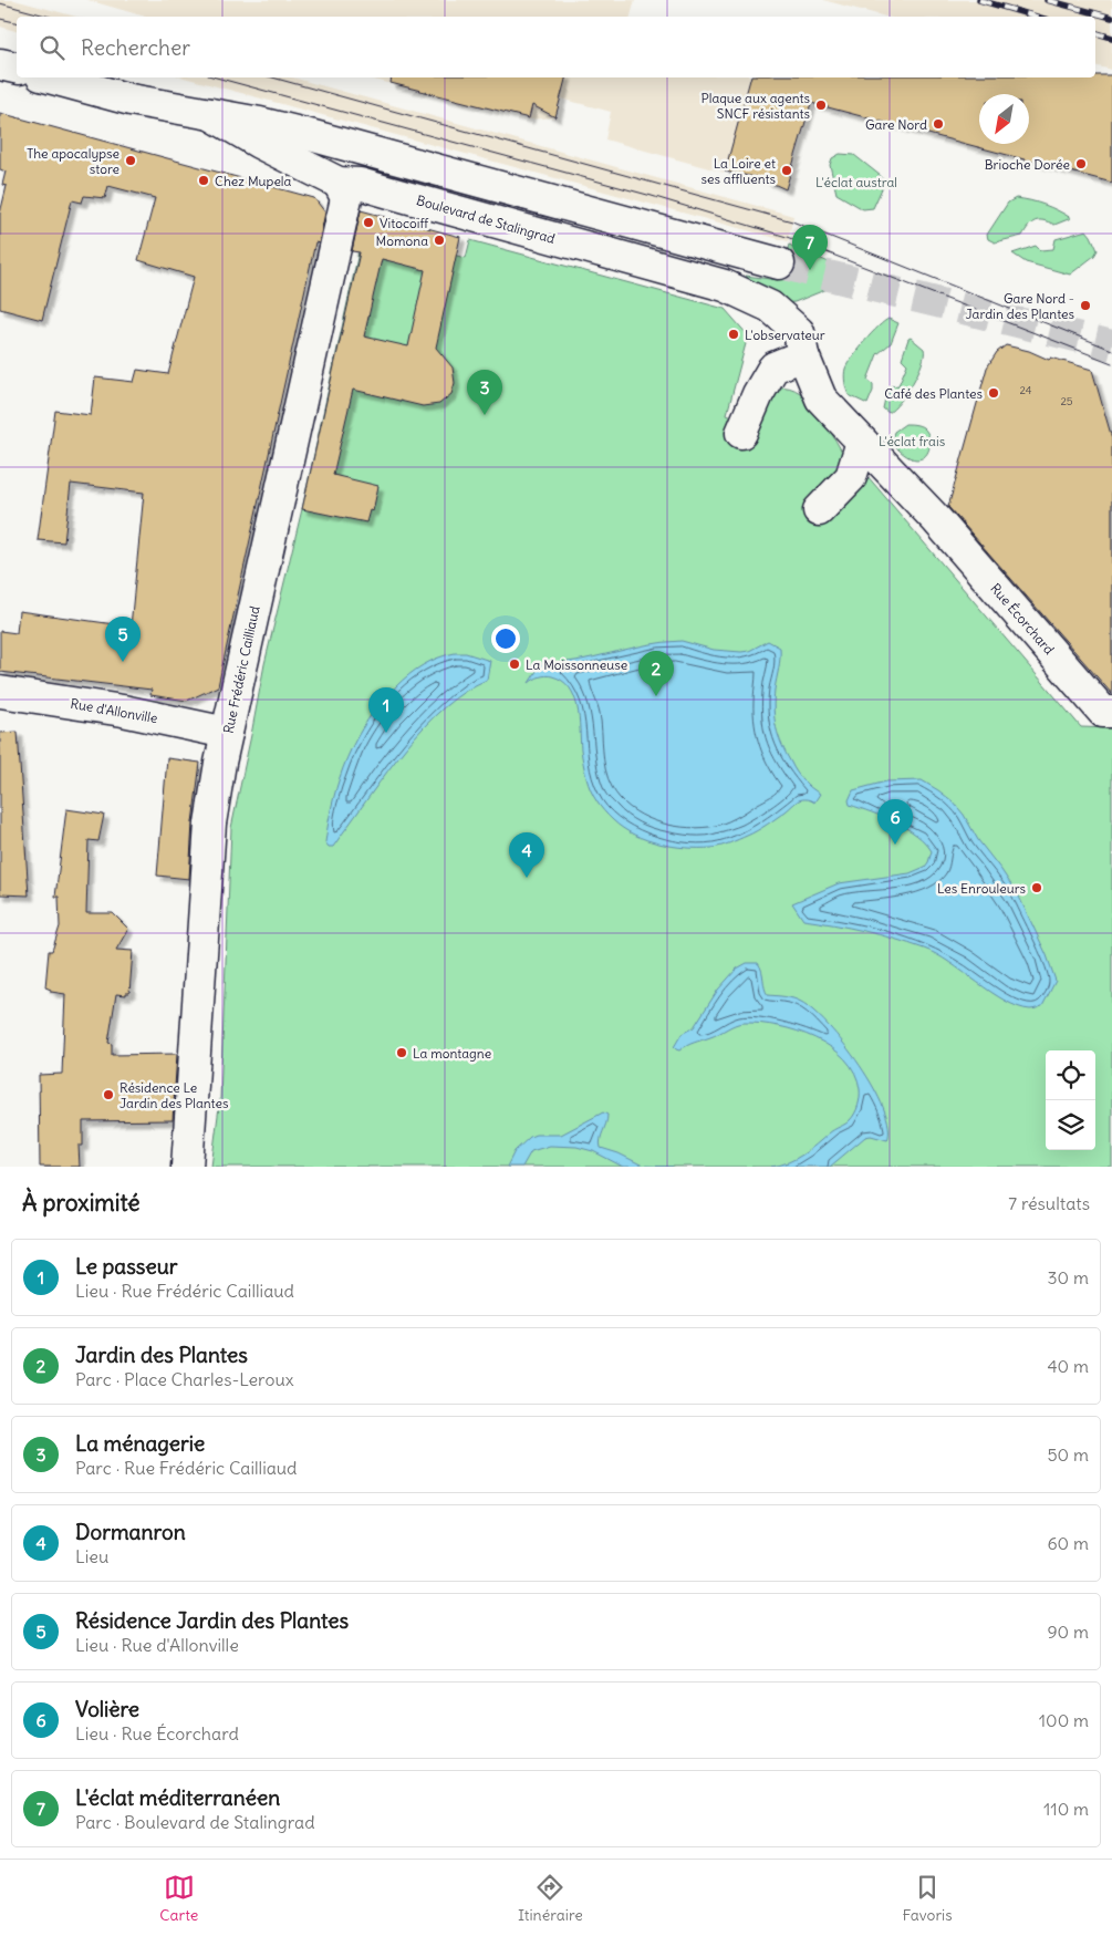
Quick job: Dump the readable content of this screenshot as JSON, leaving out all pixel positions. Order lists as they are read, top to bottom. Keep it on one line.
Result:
{"streets":{"street":["Boulevard de Stalingrad","Rue Écorchard","Rue Frédéric Cailliaud","Rue d'Allonville"]},"crossings":[["Boulevard de Stalingrad","Rue Écorchard"],["Boulevard de Stalingrad","Rue Frédéric Cailliaud"],["Rue Frédéric Cailliaud","Rue d'Allonville"]],"parks":["L'éclat austral","L'éclat frais"],"places":["Plaque aux agents SNCF résistants","Gare Nord","The apocalypse store","Brioche Dorée","La Loire et ses affluents","Chez Mupela","Vitocoiff","Momona","Gare Nord - Jardin des Plantes","L'observateur","Café des Plantes","La Moissonneuse","Les Enrouleurs","La montagne","Résidence Le Jardin des Plantes"],"house_numbers":["24","25"],"north":"bottom left","page":{"search":"Rechercher","pins":["7","3","5","2","1","6","4"],"heading":["À proximité","7 résultats"],"list":[{"mark":"1","name":"Le passeur","note":"Lieu · Rue Frédéric Cailliaud","value":"30 m"},{"mark":"2","name":"Jardin des Plantes","note":"Parc · Place Charles-Leroux","value":"40 m"},{"mark":"3","name":"La ménagerie","note":"Parc · Rue Frédéric Cailliaud","value":"50 m"},{"mark":"4","name":"Dormanron","note":"Lieu","value":"60 m"},{"mark":"5","name":"Résidence Jardin des Plantes","note":"Lieu · Rue d'Allonville","value":"90 m"},{"mark":"6","name":"Volière","note":"Lieu · Rue Écorchard","value":"100 m"},{"mark":"7","name":"L'éclat méditerranéen","note":"Parc · Boulevard de Stalingrad","value":"110 m"}],"nav":["Carte","Itinéraire","Favoris"]}}
